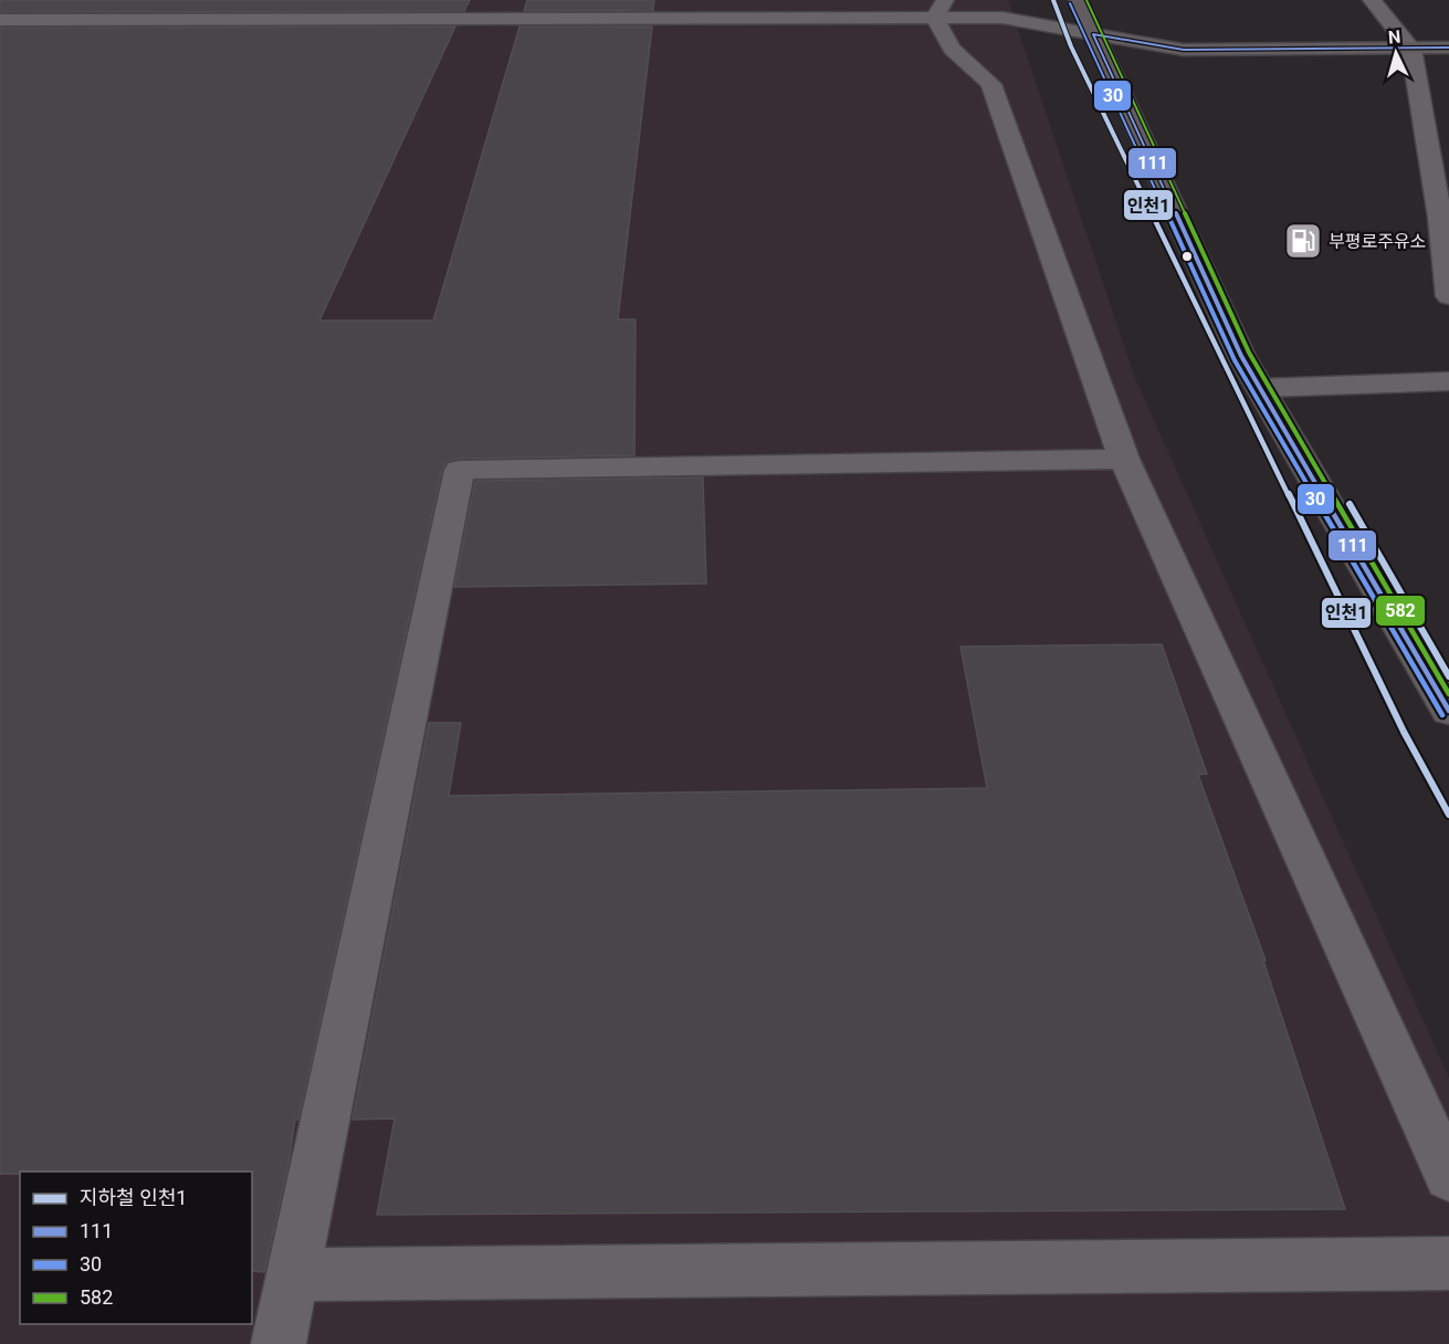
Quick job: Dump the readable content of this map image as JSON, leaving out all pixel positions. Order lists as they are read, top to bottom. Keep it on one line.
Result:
{"places":{"fuel station":["부평로주유소"]},"lines":["metro line 인천1","transit line 582","transit line 30","transit line 111"],"legend":["지하철 인천1","111","30","582"],"north":"top"}
